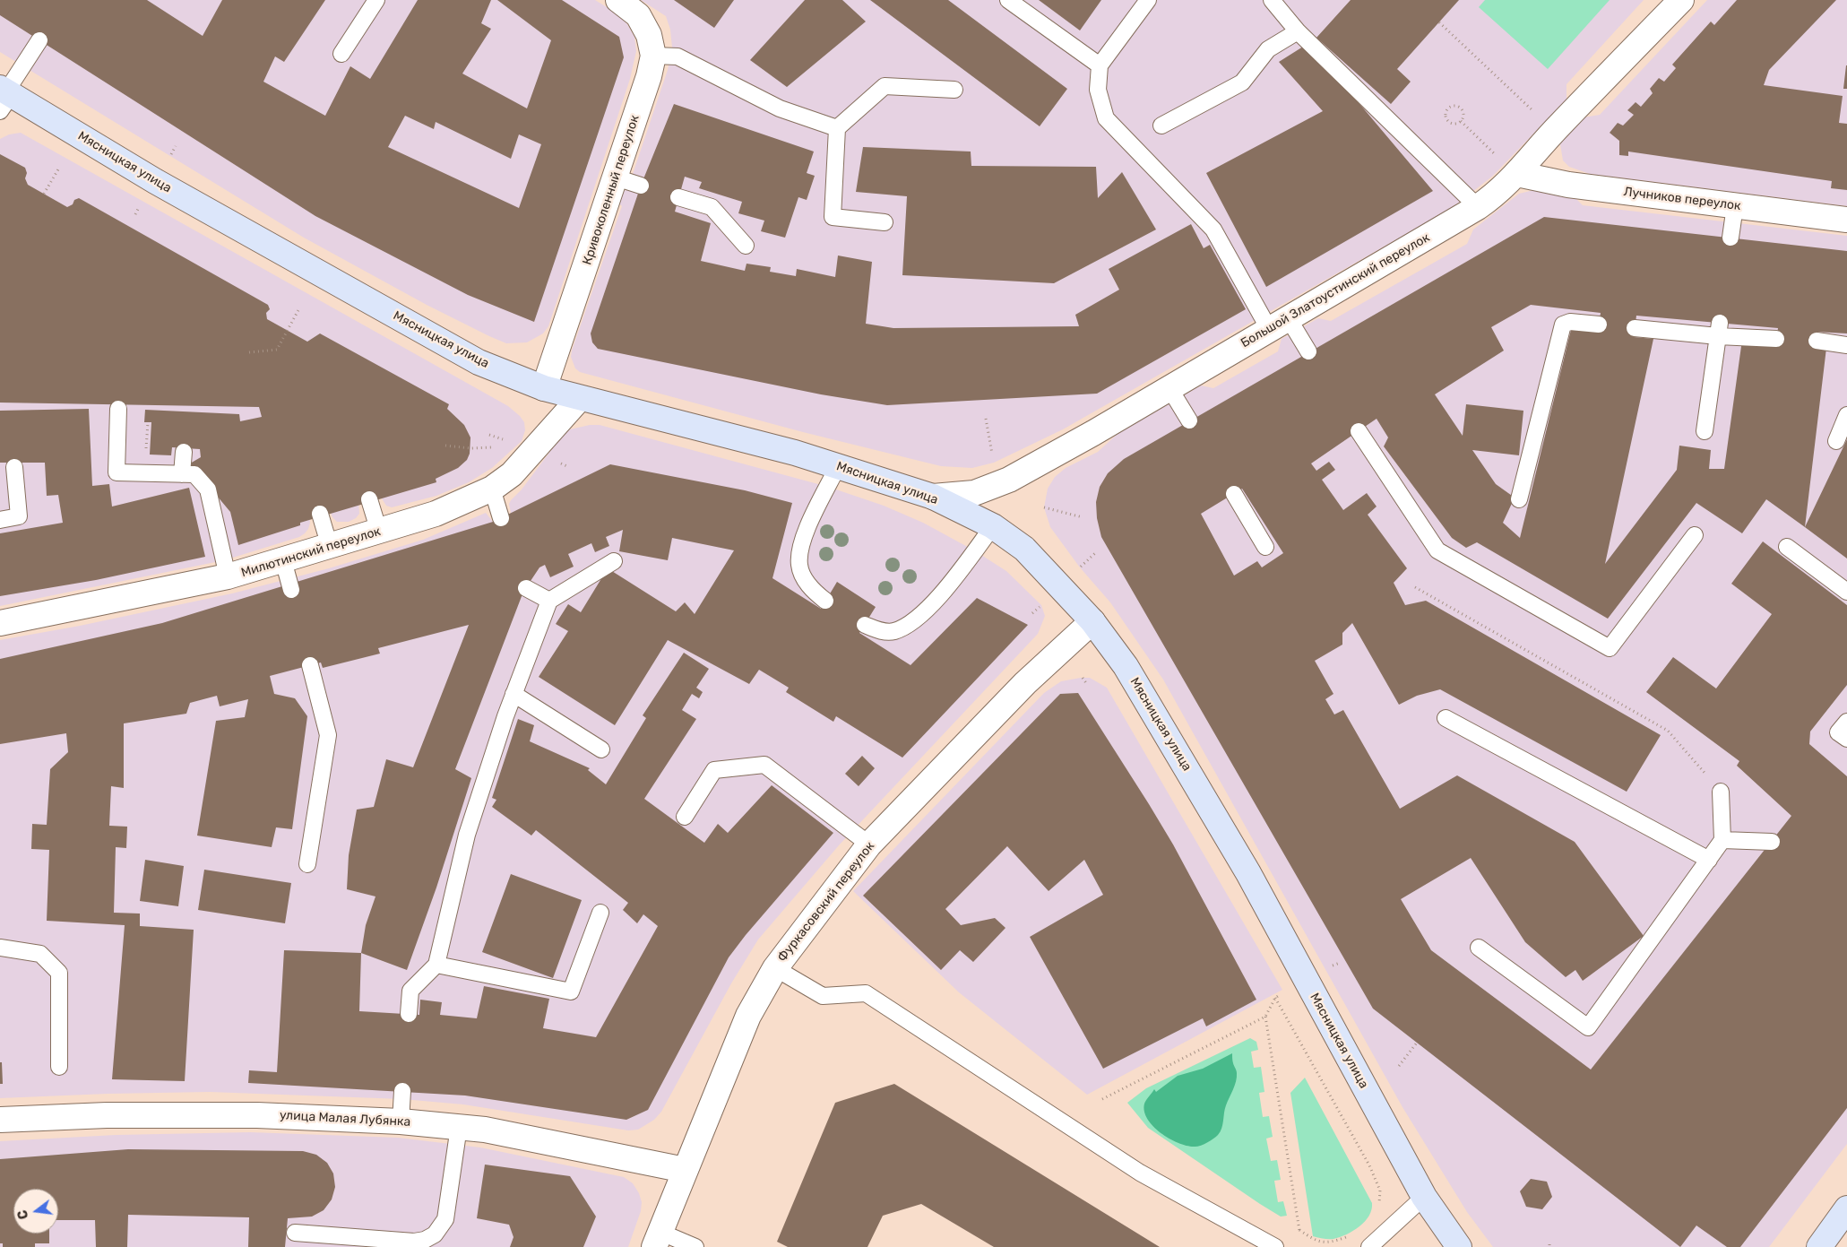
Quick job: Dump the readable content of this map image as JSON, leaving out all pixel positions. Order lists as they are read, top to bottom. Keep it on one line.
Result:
{"streets":{"main road":["Мясницкая улица"],"street":["Кривоколенный переулок","Лучников переулок","Большой Златоустинский переулок","Милютинский переулок","Фуркасовский переулок","улица Малая Лубянка"]},"crossings":[["Мясницкая улица","Кривоколенный переулок"],["Мясницкая улица","Большой Златоустинский переулок"],["Мясницкая улица","Милютинский переулок"],["Мясницкая улица","Фуркасовский переулок"],["Лучников переулок","Большой Златоустинский переулок"],["Фуркасовский переулок","улица Малая Лубянка"]],"north":"left"}
